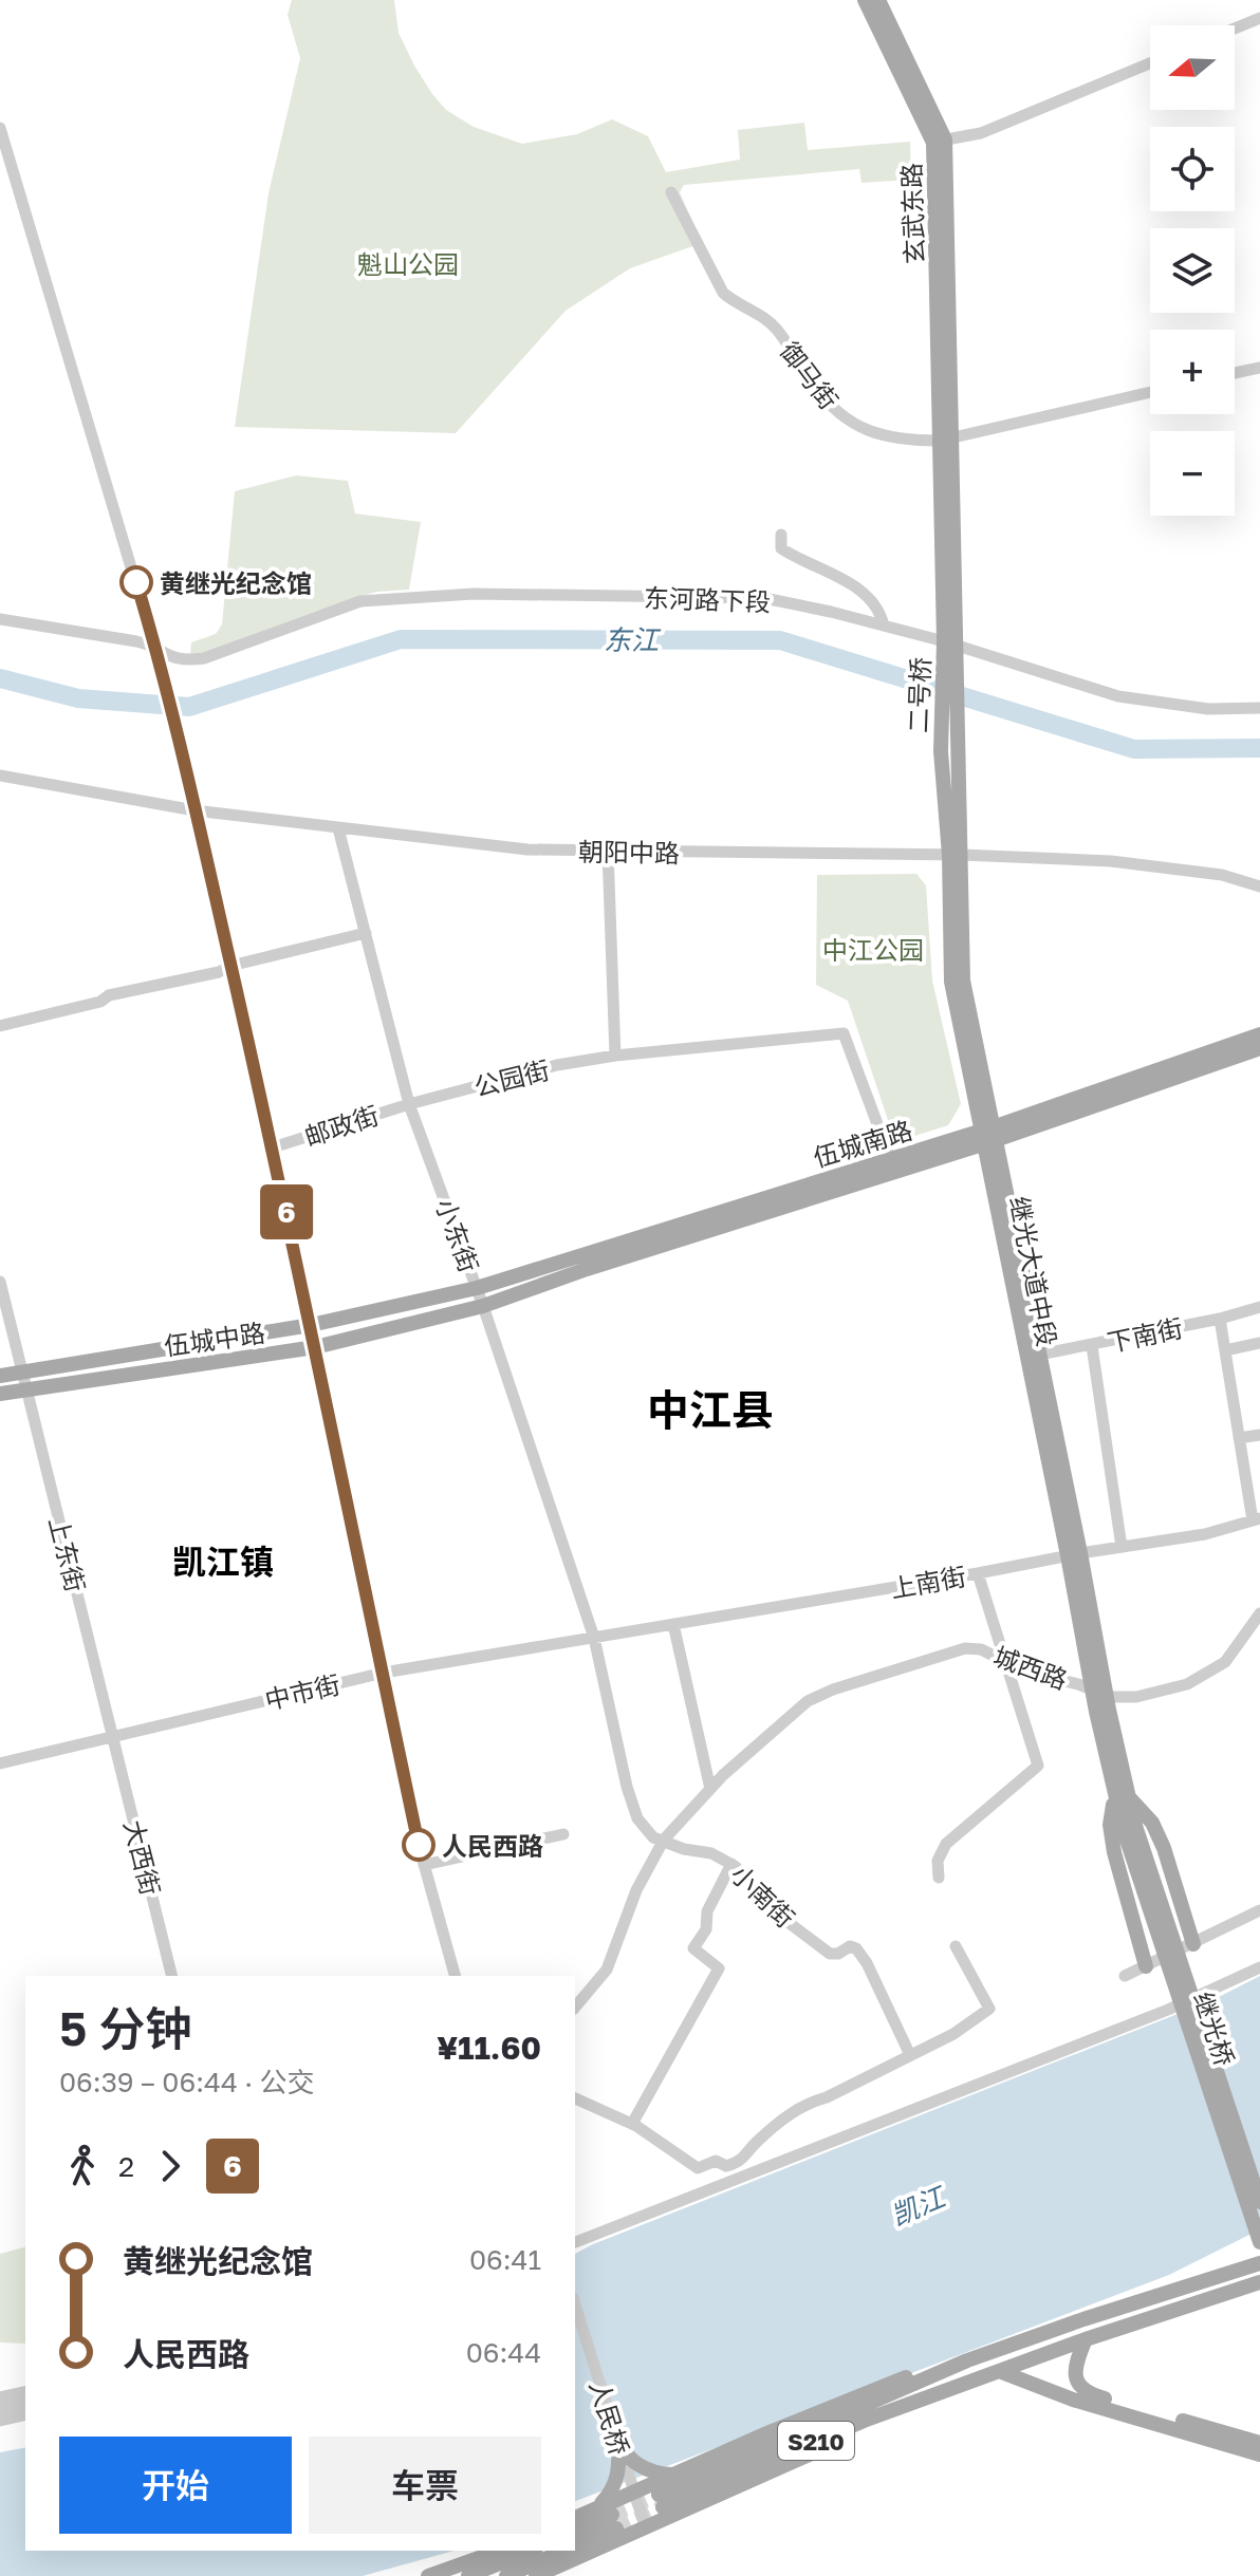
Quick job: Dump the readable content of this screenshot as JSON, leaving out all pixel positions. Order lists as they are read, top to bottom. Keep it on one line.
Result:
{"streets":{"main road":["玄武东路","二号桥","伍城南路","继光大道中段","伍城中路","继光桥","S210"],"street":["御马街","东河路下段","朝阳中路","公园街","邮政街","小东街","下南街","上东街","上南街","城西路","中市街","大西街","小南街","人民桥"]},"crossings":[["玄武东路","御马街"],["玄武东路","东河路下段"],["玄武东路","二号桥"],["东河路下段","二号桥"],["二号桥","继光大道中段"],["朝阳中路","小东街"],["朝阳中路","继光大道中段"],["公园街","邮政街"],["公园街","伍城南路"],["公园街","小东街"],["邮政街","小东街"],["伍城南路","小东街"],["伍城南路","继光大道中段"],["伍城南路","伍城中路"],["小东街","伍城中路"],["小东街","上南街"],["小东街","中市街"],["小东街","小南街"],["继光大道中段","下南街"],["继光大道中段","上南街"],["继光大道中段","城西路"],["伍城中路","上东街"],["上东街","中市街"],["上东街","大西街"],["上南街","中市街"],["上南街","小南街"],["城西路","小南街"],["中市街","大西街"],["中市街","小南街"]],"districts":["中江县","凯江镇"],"water":["东江","凯江"],"parks":["魁山公园","中江公园"],"places":["黄继光纪念馆","人民西路"],"lines":["bus line 6"],"north":"left","page":{"on_map":"6","map_buttons":["+","−"],"heading":["5 分钟","06:39 – 06:44 · 公交","¥11.60"],"legs":["2","6"],"list":[{"name":"黄继光纪念馆","value":"06:41"},{"name":"人民西路","value":"06:44"}],"buttons":["开始","车票"]}}
